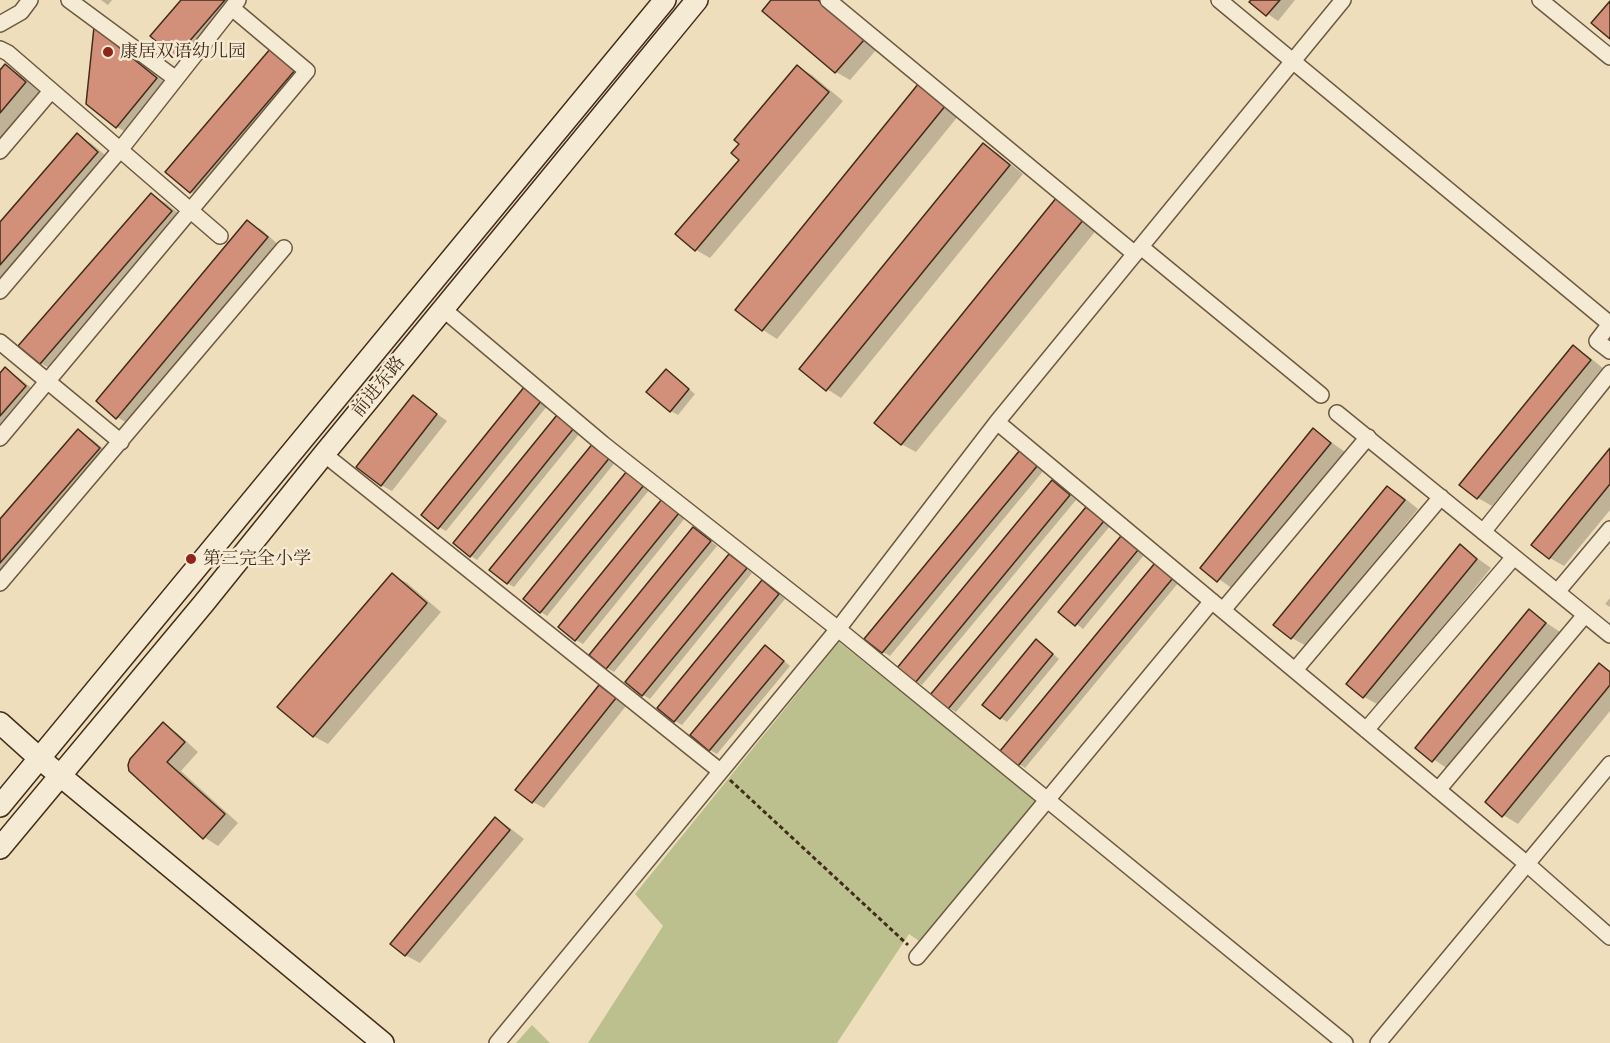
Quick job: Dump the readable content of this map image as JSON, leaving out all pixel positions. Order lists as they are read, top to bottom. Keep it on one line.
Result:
{"streets":{"main road":["前进东路"]},"places":["康居双语幼儿园","第三完全小学"]}
